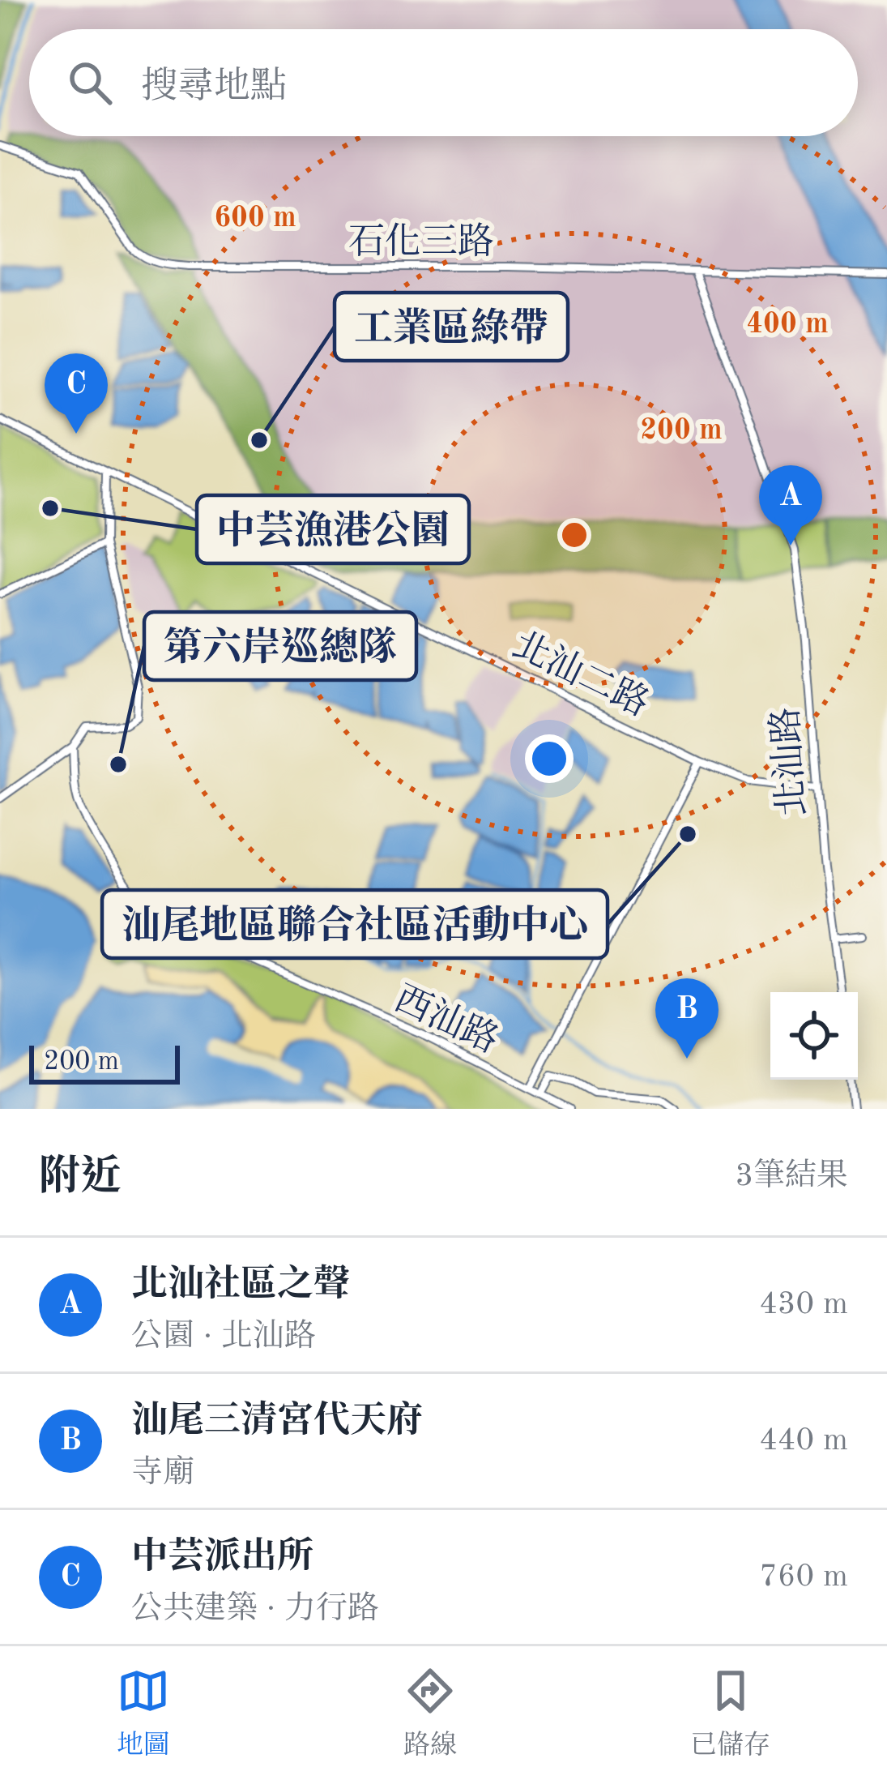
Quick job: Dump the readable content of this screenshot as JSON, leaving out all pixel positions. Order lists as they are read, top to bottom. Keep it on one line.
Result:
{"streets":{"street":["石化三路","北汕二路","北汕路","西汕路"]},"crossings":[["石化三路","北汕路"],["北汕二路","北汕路"]],"places":["工業區綠帶","中芸漁港公園","第六岸巡總隊","汕尾地區聯合社區活動中心"],"scale_bar":"200 m","page":{"search":"搜尋地點","pins":["C","A","B"],"scale":"200 m","heading":["附近","3筆結果"],"list":[{"mark":"A","name":"北汕社區之聲","note":"公園 · 北汕路","value":"430 m"},{"mark":"B","name":"汕尾三清宮代天府","note":"寺廟","value":"440 m"},{"mark":"C","name":"中芸派出所","note":"公共建築 · 力行路","value":"760 m"}],"nav":["地圖","路線","已儲存"]},"rings":["600 m","400 m","200 m"]}
